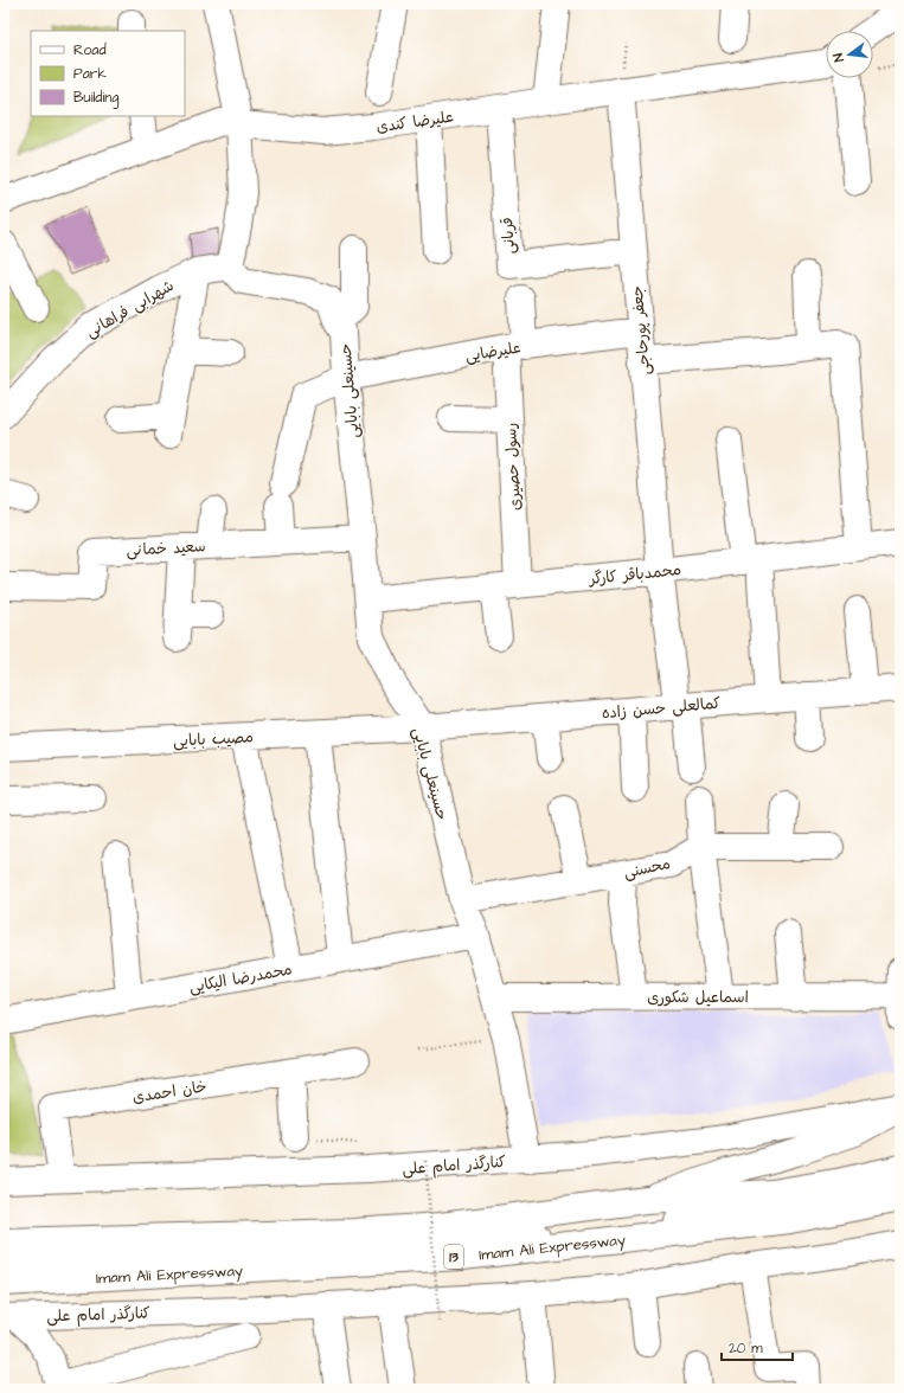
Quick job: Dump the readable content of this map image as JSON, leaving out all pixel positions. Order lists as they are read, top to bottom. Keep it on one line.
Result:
{"streets":{"main road":["علیرضا کندی","قربانی","شهرابی فراهانی","جعفر پورحاجی","علیرضایی","حسینعلی بابایی","رسول حصیری","سعید خمانی","محمدباقر کارگر","کمالعلی حسن زاده","مصیب بابایی","محسنی","محمدرضا الیکایی","اسماعیل شکوری","خان احمدی","کنارگذر امام علی","Imam Ali Expressway","13"]},"crossings":[["علیرضا کندی","قربانی"],["علیرضا کندی","جعفر پورحاجی"],["قربانی","جعفر پورحاجی"],["شهرابی فراهانی","حسینعلی بابایی"],["جعفر پورحاجی","علیرضایی"],["جعفر پورحاجی","محمدباقر کارگر"],["جعفر پورحاجی","کمالعلی حسن زاده"],["علیرضایی","حسینعلی بابایی"],["علیرضایی","رسول حصیری"],["علیرضایی","سعید خمانی"],["حسینعلی بابایی","سعید خمانی"],["حسینعلی بابایی","محمدباقر کارگر"],["حسینعلی بابایی","کمالعلی حسن زاده"],["حسینعلی بابایی","مصیب بابایی"],["حسینعلی بابایی","محسنی"],["حسینعلی بابایی","محمدرضا الیکایی"],["حسینعلی بابایی","اسماعیل شکوری"],["حسینعلی بابایی","کنارگذر امام علی"],["رسول حصیری","محمدباقر کارگر"],["کمالعلی حسن زاده","مصیب بابایی"],["خان احمدی","کنارگذر امام علی"]],"legend":["Road","Park","Building"],"scale_bar":"20 m","north":"left"}
